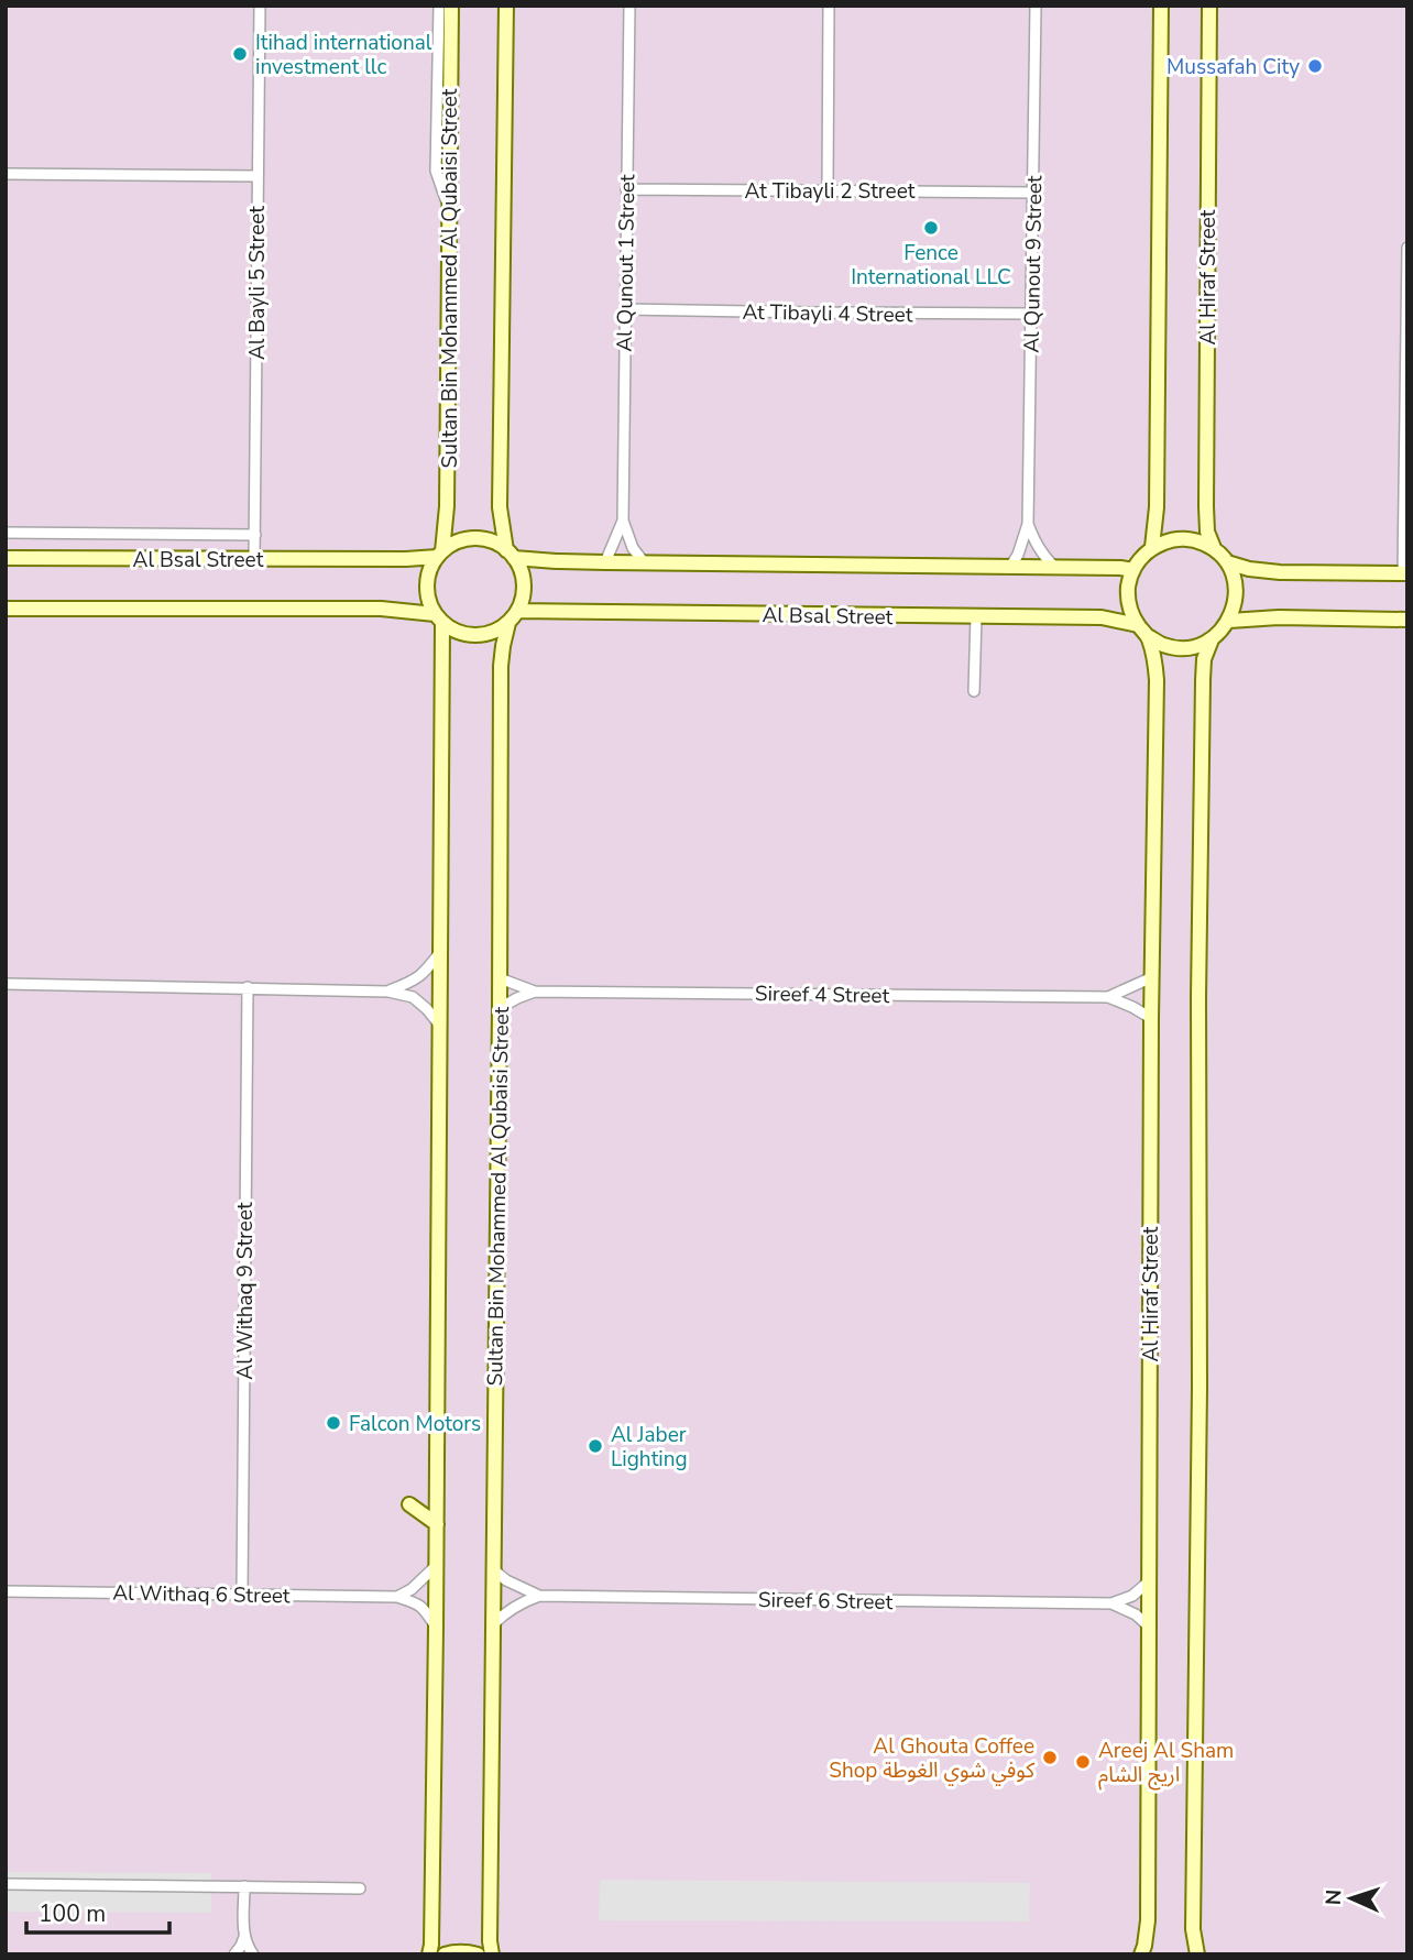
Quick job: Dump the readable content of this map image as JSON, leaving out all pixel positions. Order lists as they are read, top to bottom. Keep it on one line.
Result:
{"streets":{"street":["At Tibayli 2 Street","Al Qunout 1 Street","Al Qunout 9 Street","Al Hiraf Street","Sultan Bin Mohammed Al Qubaisi Street","Al Bayli 5 Street","At Tibayli 4 Street","Al Bsal Street","Sireef 4 Street","Al Withaq 9 Street","Al Withaq 6 Street","Sireef 6 Street"]},"crossings":[["At Tibayli 2 Street","Al Qunout 1 Street"],["At Tibayli 2 Street","Al Qunout 9 Street"],["Al Qunout 1 Street","At Tibayli 4 Street"],["Al Qunout 9 Street","At Tibayli 4 Street"],["Al Hiraf Street","Al Bsal Street"],["Al Hiraf Street","Sireef 4 Street"],["Al Hiraf Street","Sireef 6 Street"],["Sultan Bin Mohammed Al Qubaisi Street","Al Bsal Street"],["Sultan Bin Mohammed Al Qubaisi Street","Sireef 4 Street"],["Sultan Bin Mohammed Al Qubaisi Street","Sireef 6 Street"],["Al Bayli 5 Street","Al Bsal Street"],["Al Withaq 9 Street","Al Withaq 6 Street"]],"places":["Itihad international investment llc","Mussafah City","Fence International LLC","Falcon Motors","Al Jaber Lighting","Al Ghouta Coffee Shop كوفي شوي الغوطة","Areej Al Sham اريج الشام"],"scale_bar":"100 m","north":"left"}
